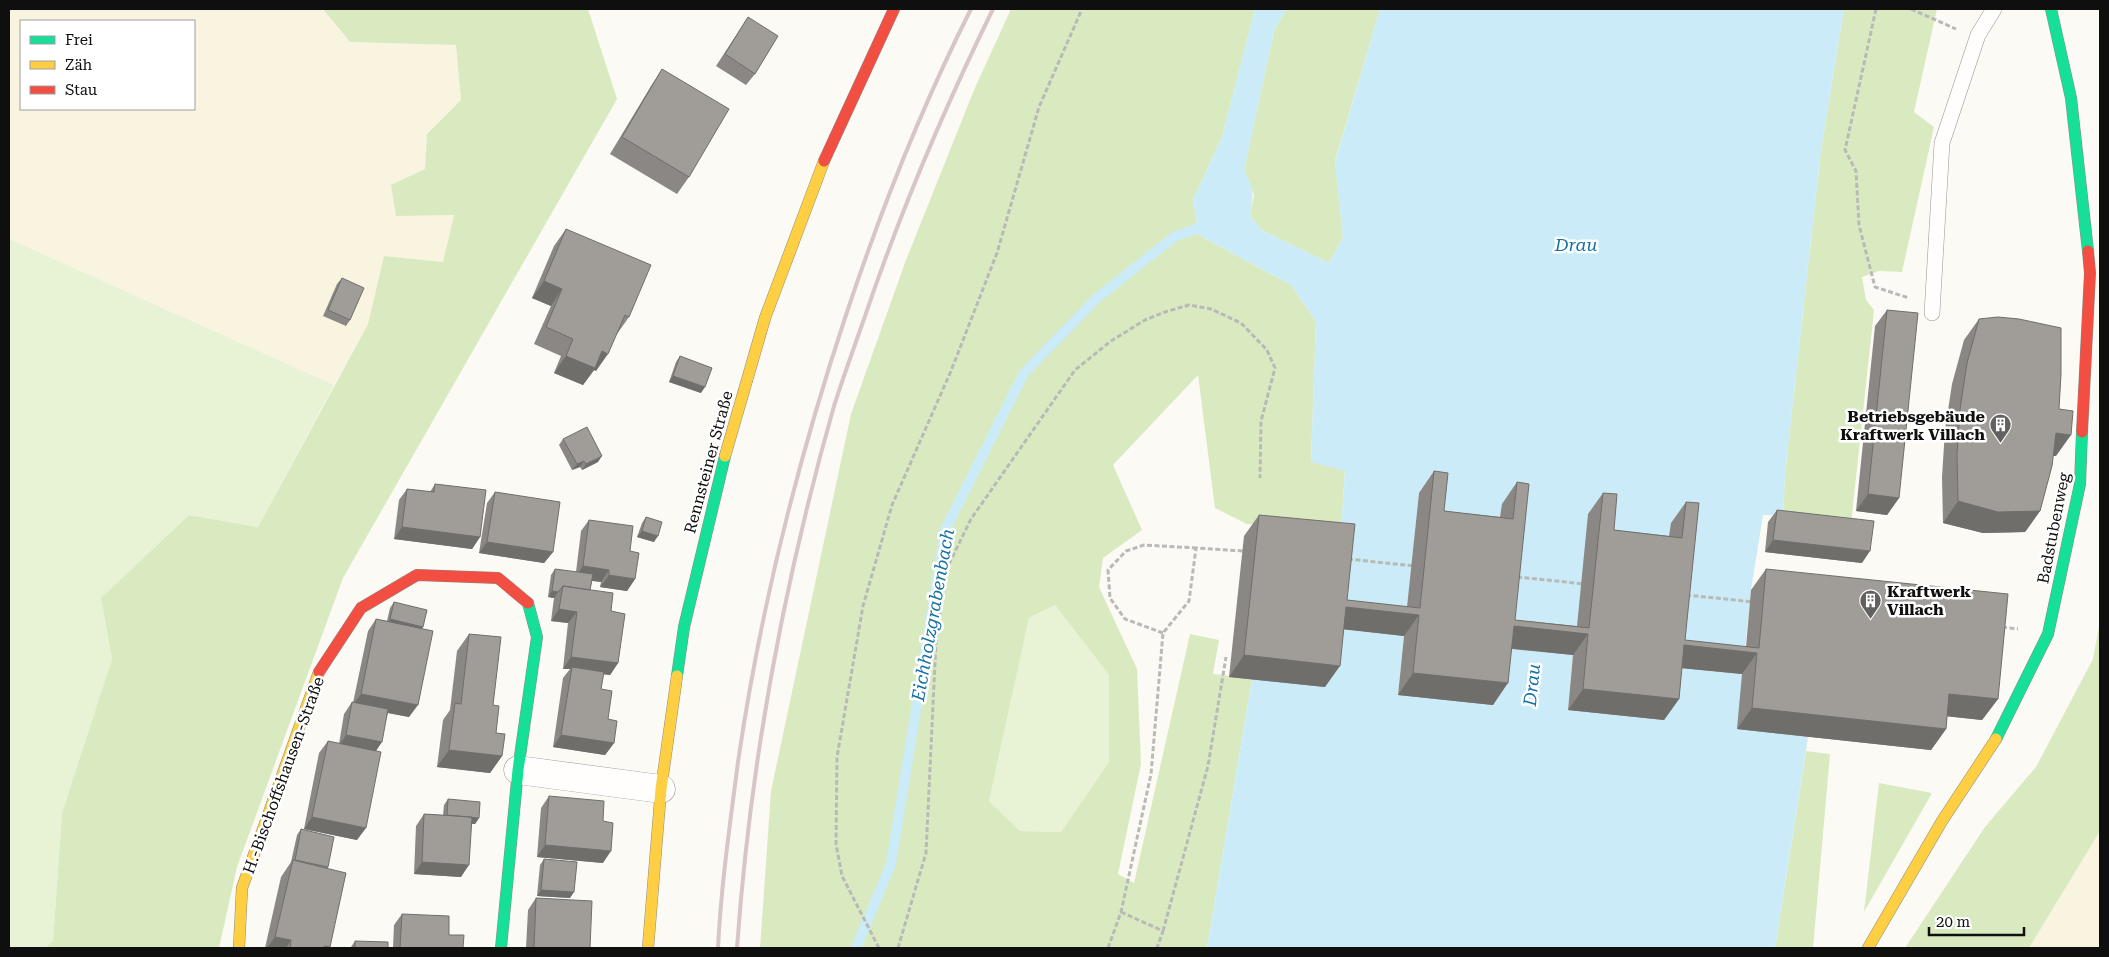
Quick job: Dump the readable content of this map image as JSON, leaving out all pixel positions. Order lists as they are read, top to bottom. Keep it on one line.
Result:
{"streets":{"street":["Rennsteiner Straße","Badstubenweg","H.-Bischoffshausen-Straße"]},"water":["Drau","Eichholzgrabenbach"],"places":{"building":["Betriebsgebäude Kraftwerk Villach","Kraftwerk Villach"]},"legend":["Frei","Zäh","Stau"],"scale_bar":"20 m"}
